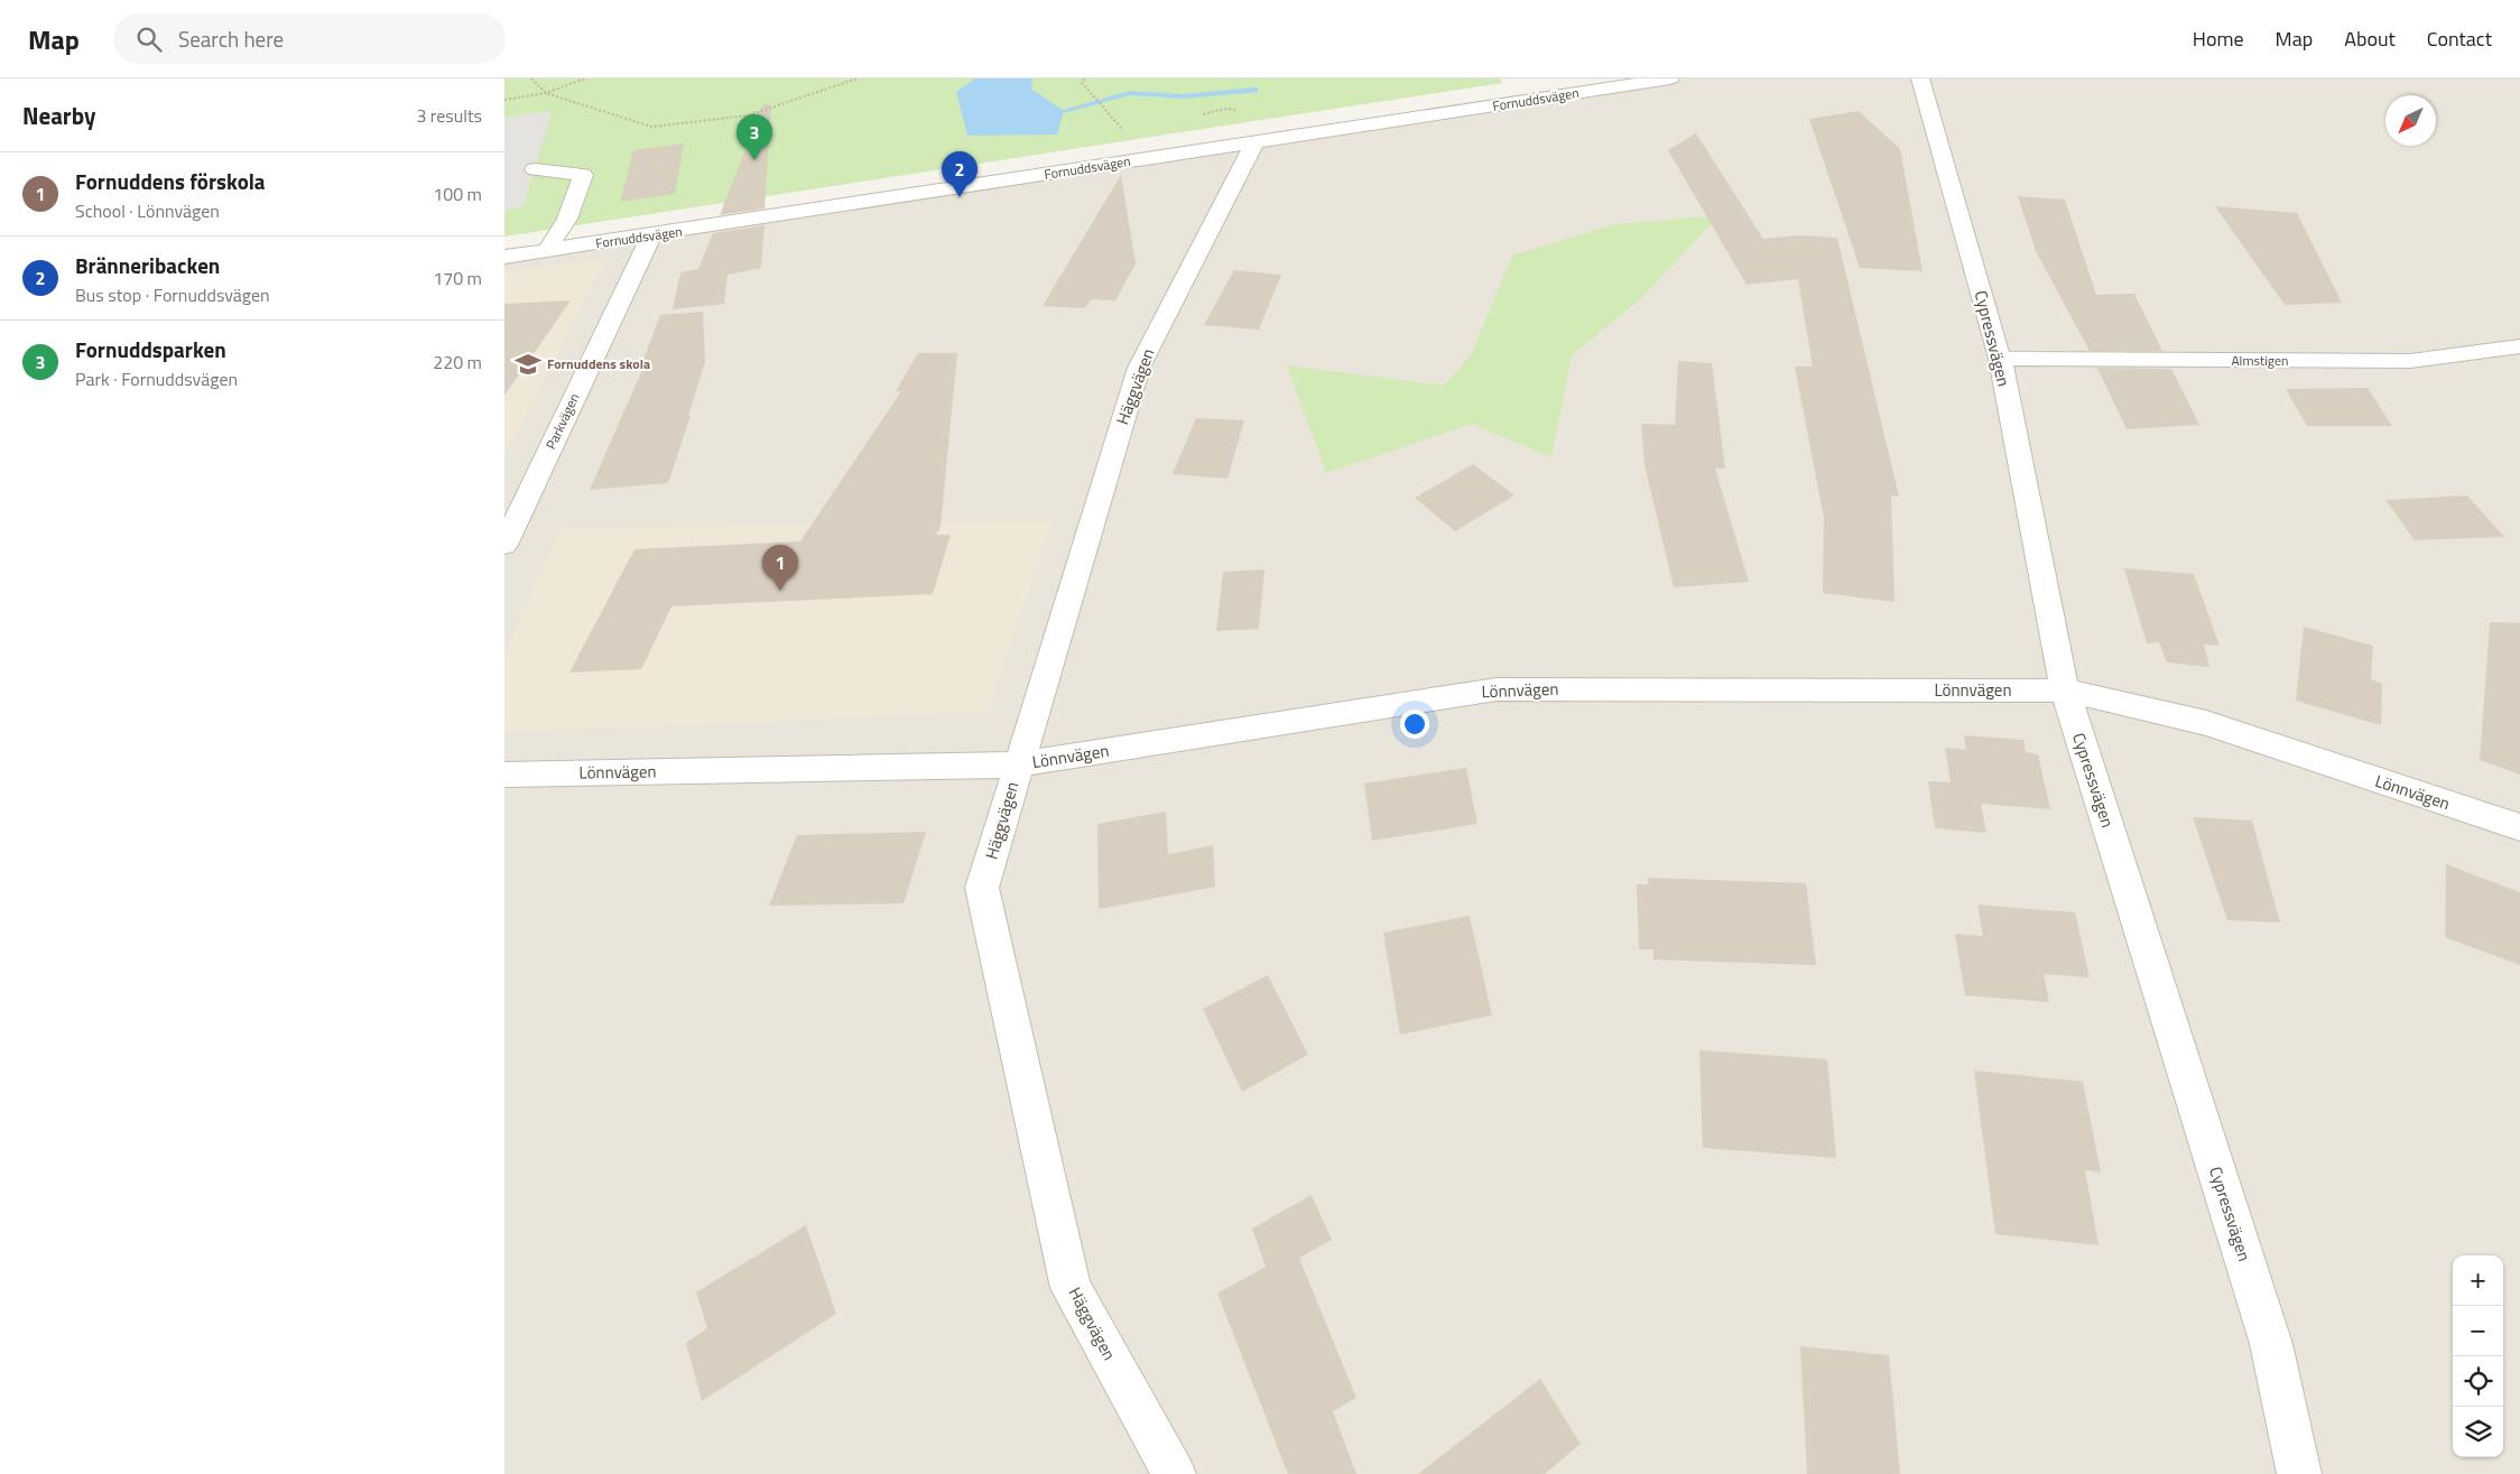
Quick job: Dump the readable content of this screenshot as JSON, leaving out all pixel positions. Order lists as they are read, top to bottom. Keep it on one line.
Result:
{"streets":{"street":["Fornuddsvägen","Cypressvägen","Almstigen","Häggvägen","Parkvägen","Lönnvägen"]},"crossings":[["Fornuddsvägen","Häggvägen"],["Fornuddsvägen","Parkvägen"],["Cypressvägen","Almstigen"],["Cypressvägen","Lönnvägen"],["Häggvägen","Lönnvägen"]],"places":{"school or university":["Fornuddens skola"]},"north":"bottom left","page":{"header":"Map","search":"Search here","nav":["Home","Map","About","Contact"],"heading":["Nearby","3 results"],"pins":["3","2","1"],"list":[{"mark":"1","name":"Fornuddens förskola","note":"School · Lönnvägen","value":"100 m"},{"mark":"2","name":"Bränneribacken","note":"Bus stop · Fornuddsvägen","value":"170 m"},{"mark":"3","name":"Fornuddsparken","note":"Park · Fornuddsvägen","value":"220 m"}],"map_buttons":["+","−"]}}
